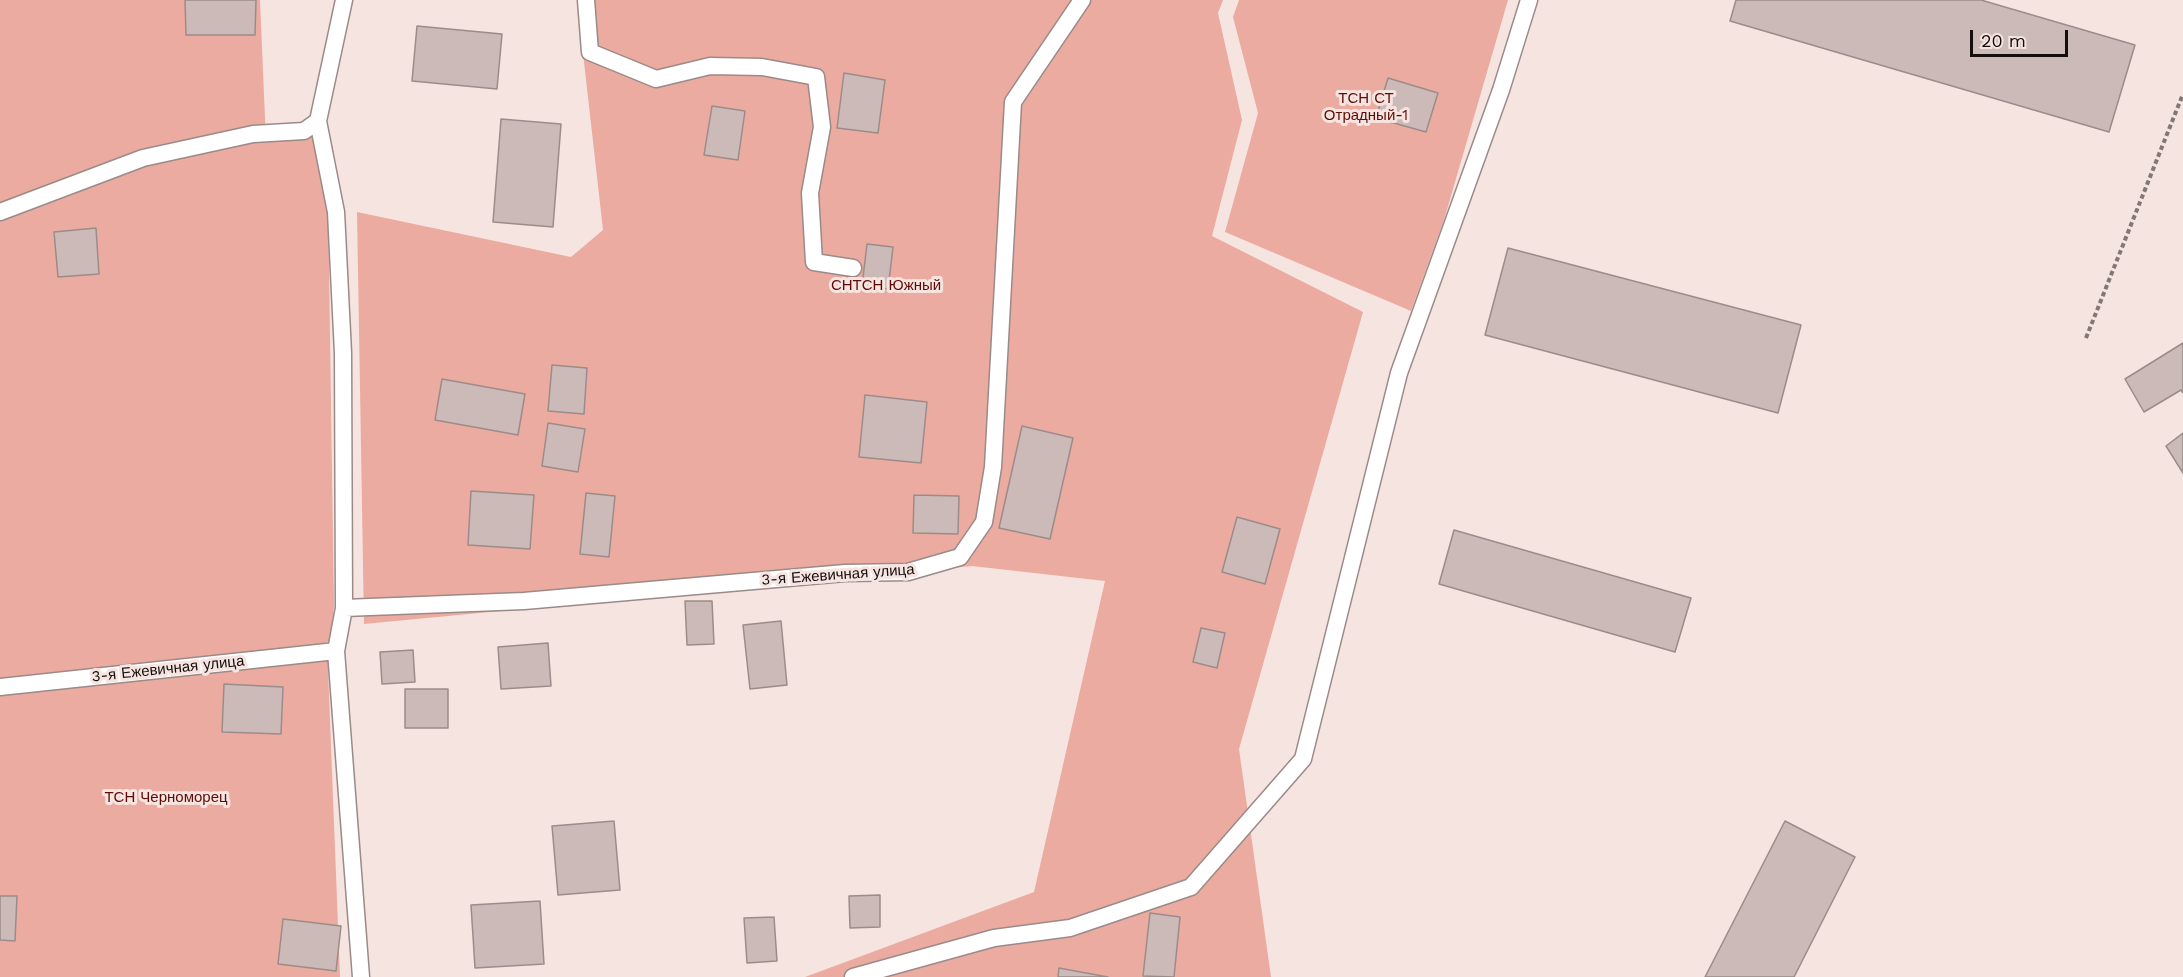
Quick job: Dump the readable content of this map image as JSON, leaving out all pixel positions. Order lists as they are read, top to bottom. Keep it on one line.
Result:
{"streets":{"lane":["3-я Ежевичная улица"]},"parks":["ТСН СТ Отрадный-1","СНТСН Южный","ТСН Черноморец"],"scale_bar":"20 m"}
